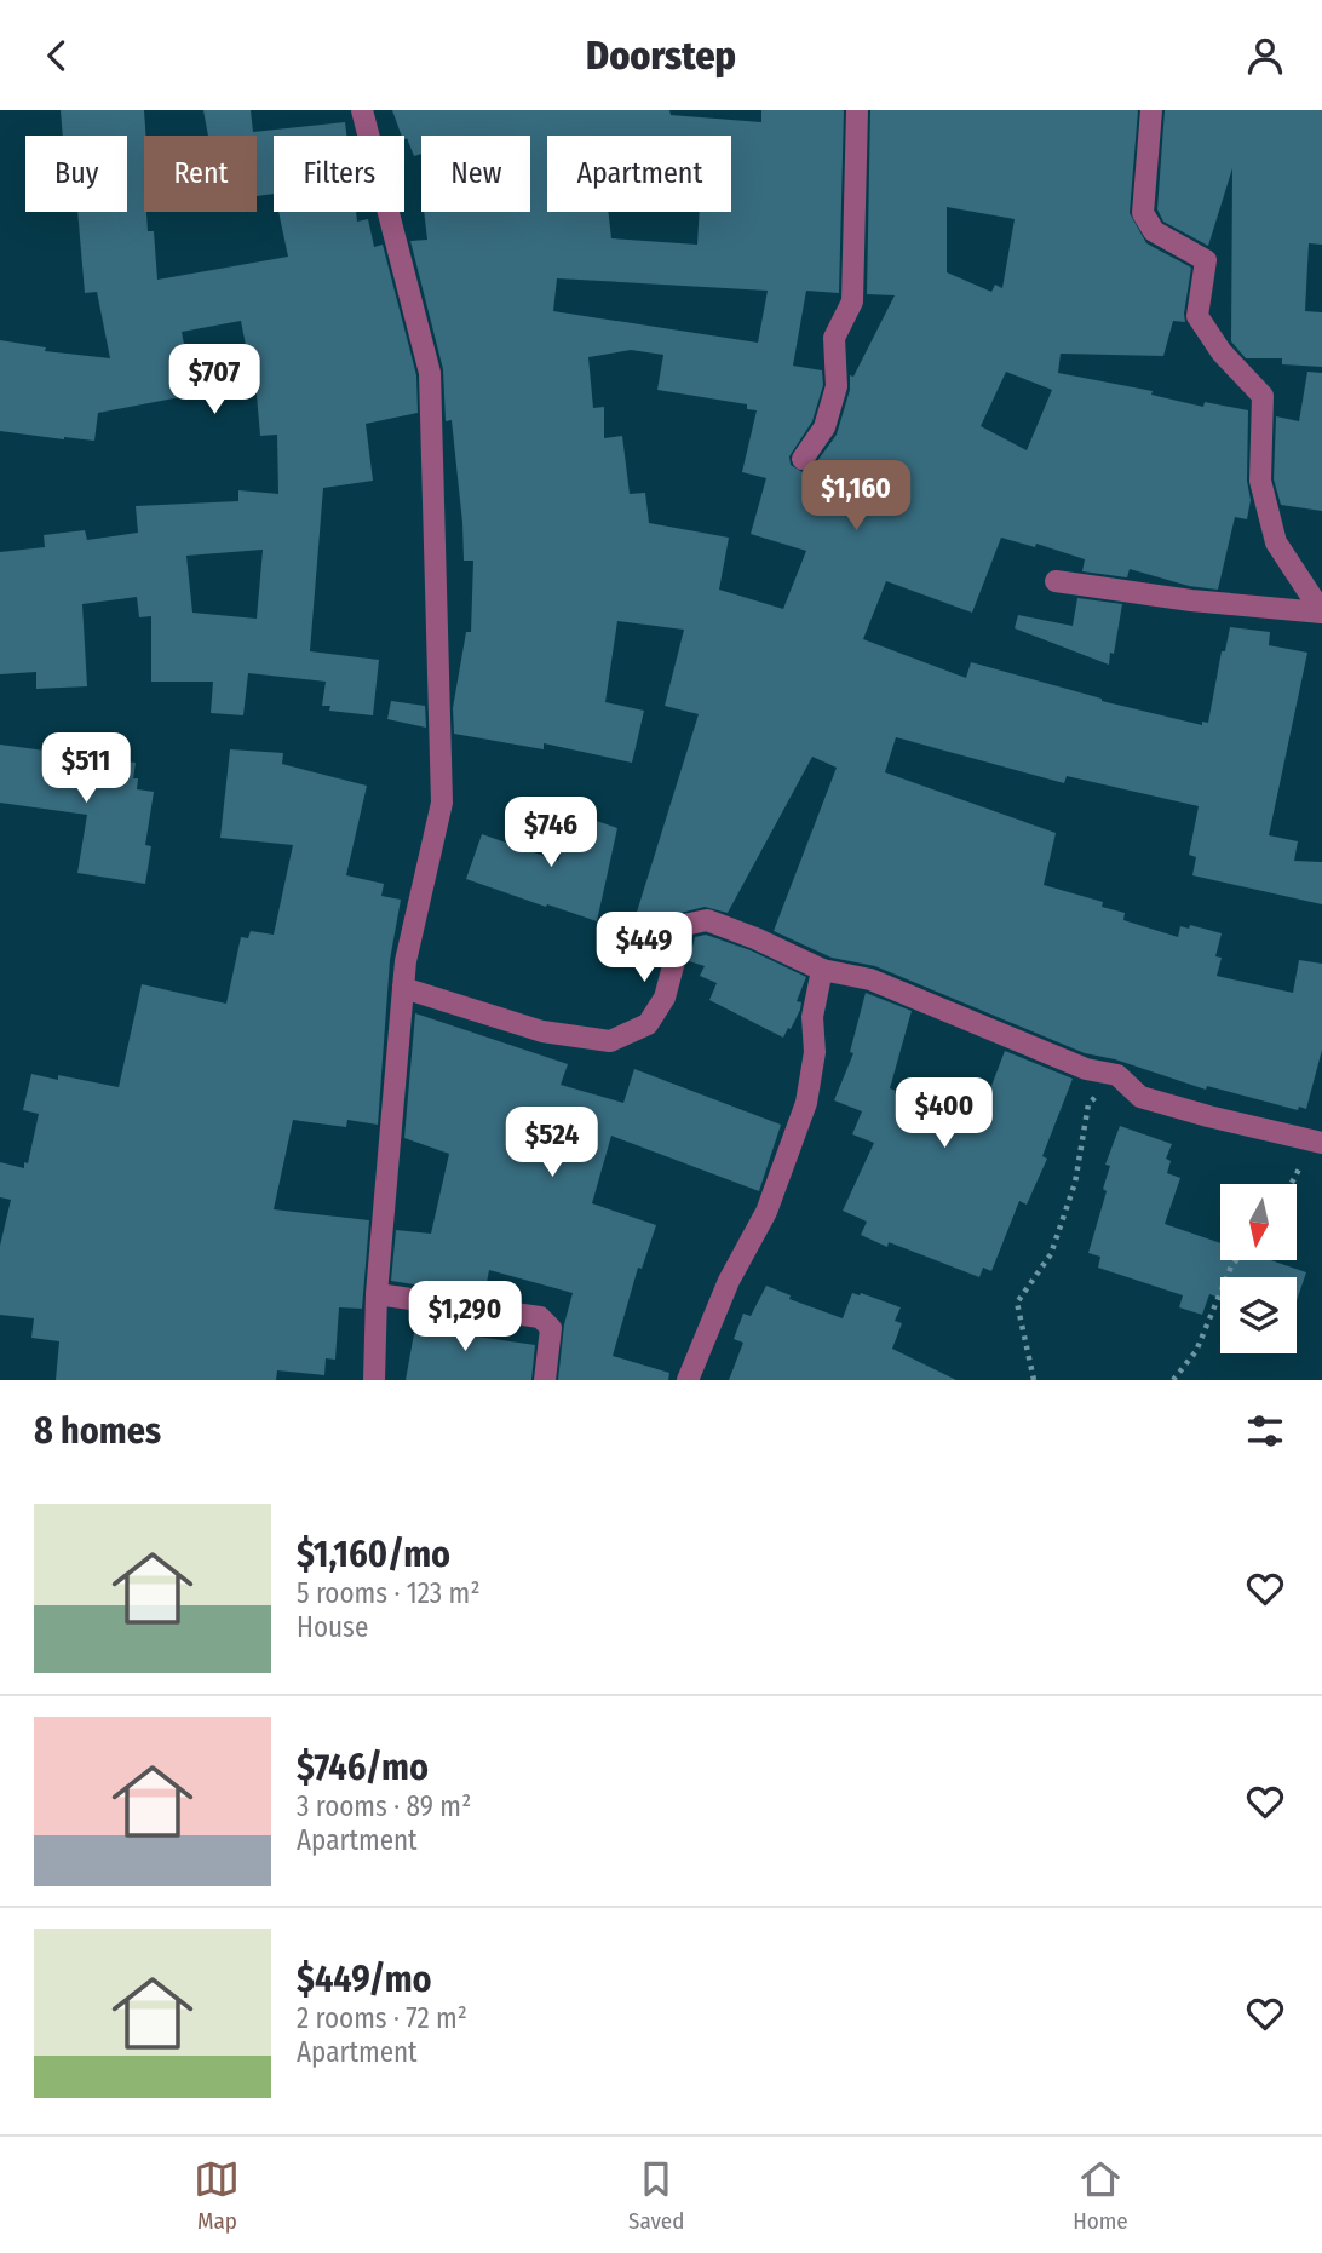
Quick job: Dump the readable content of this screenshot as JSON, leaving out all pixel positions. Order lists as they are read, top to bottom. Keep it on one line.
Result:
{"north":"bottom","page":{"header":"Doorstep","chip":["Buy","Rent","Filters","New","Apartment"],"price":["$707","$1,160","$511","$746","$449","$400","$524","$1,290"],"heading":"8 homes","list":[{"name":"$1,160/mo","note":"5 rooms · 123 m² · House"},{"name":"$746/mo","note":"3 rooms · 89 m² · Apartment"},{"name":"$449/mo","note":"2 rooms · 72 m² · Apartment"}],"tabs":["Map","Saved","Home"]}}
